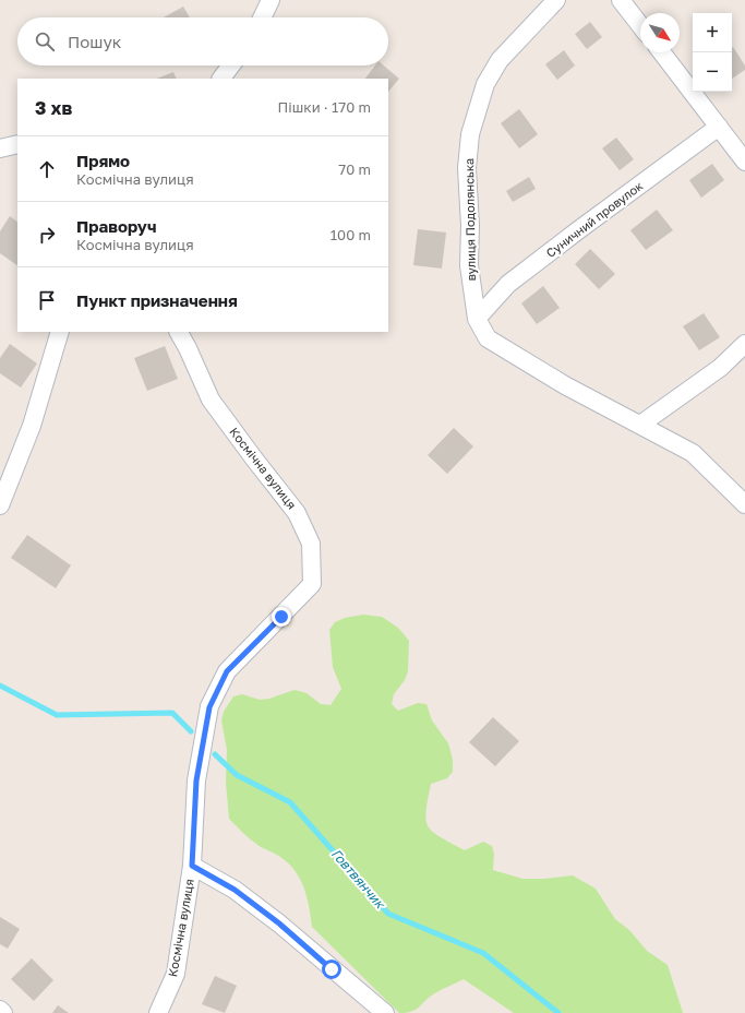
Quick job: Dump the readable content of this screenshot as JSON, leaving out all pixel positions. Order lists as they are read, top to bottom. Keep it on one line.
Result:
{"streets":{"street":["вулиця Подолянська","Суничний провулок","Космічна вулиця"]},"crossings":[["вулиця Подолянська","Суничний провулок"]],"water":["Говтвянчик"],"north":"bottom right","page":{"map_buttons":["+","−"],"search":"Пошук","heading":["3 хв","Пішки · 170 m"],"list":[["Прямо","Космічна вулиця","70 m"],["Праворуч","Космічна вулиця","100 m"],"Пункт призначення"]}}
